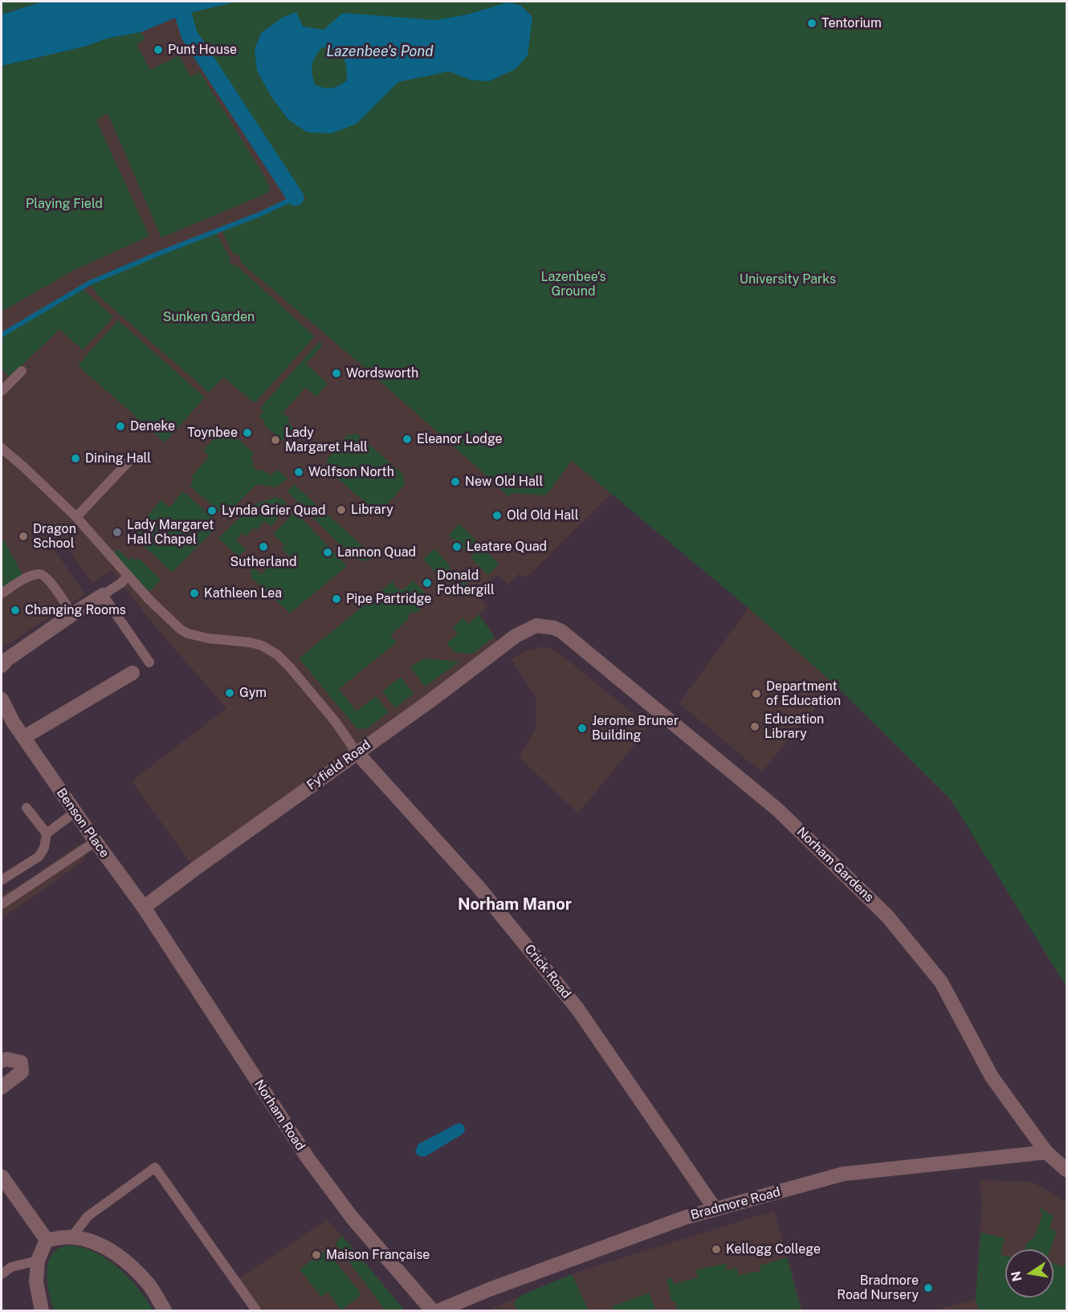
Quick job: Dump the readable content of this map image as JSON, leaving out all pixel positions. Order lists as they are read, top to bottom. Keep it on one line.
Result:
{"streets":{"street":["Fyfield Road","Benson Place","Norham Gardens","Crick Road","Norham Road","Bradmore Road"]},"crossings":[["Fyfield Road","Benson Place"],["Fyfield Road","Norham Gardens"],["Fyfield Road","Crick Road"],["Fyfield Road","Norham Road"],["Benson Place","Norham Road"],["Norham Gardens","Bradmore Road"],["Crick Road","Bradmore Road"]],"districts":["Norham Manor"],"water":["Lazenbee's Pond"],"parks":["Playing Field","Lazenbee's Ground","University Parks","Sunken Garden"],"places":["Tentorium","Punt House","Wordsworth","Deneke","Toynbee","Eleanor Lodge","Lady Margaret Hall","Dining Hall","Wolfson North","New Old Hall","Library","Lynda Grier Quad","Old Old Hall","Lady Margaret Hall Chapel","Dragon School","Sutherland","Leatare Quad","Lannon Quad","Donald Fothergill","Kathleen Lea","Pipe Partridge","Changing Rooms","Gym","Department of Education","Education Library","Jerome Bruner Building","Kellogg College","Maison Française","Bradmore Road Nursery"],"north":"left"}
